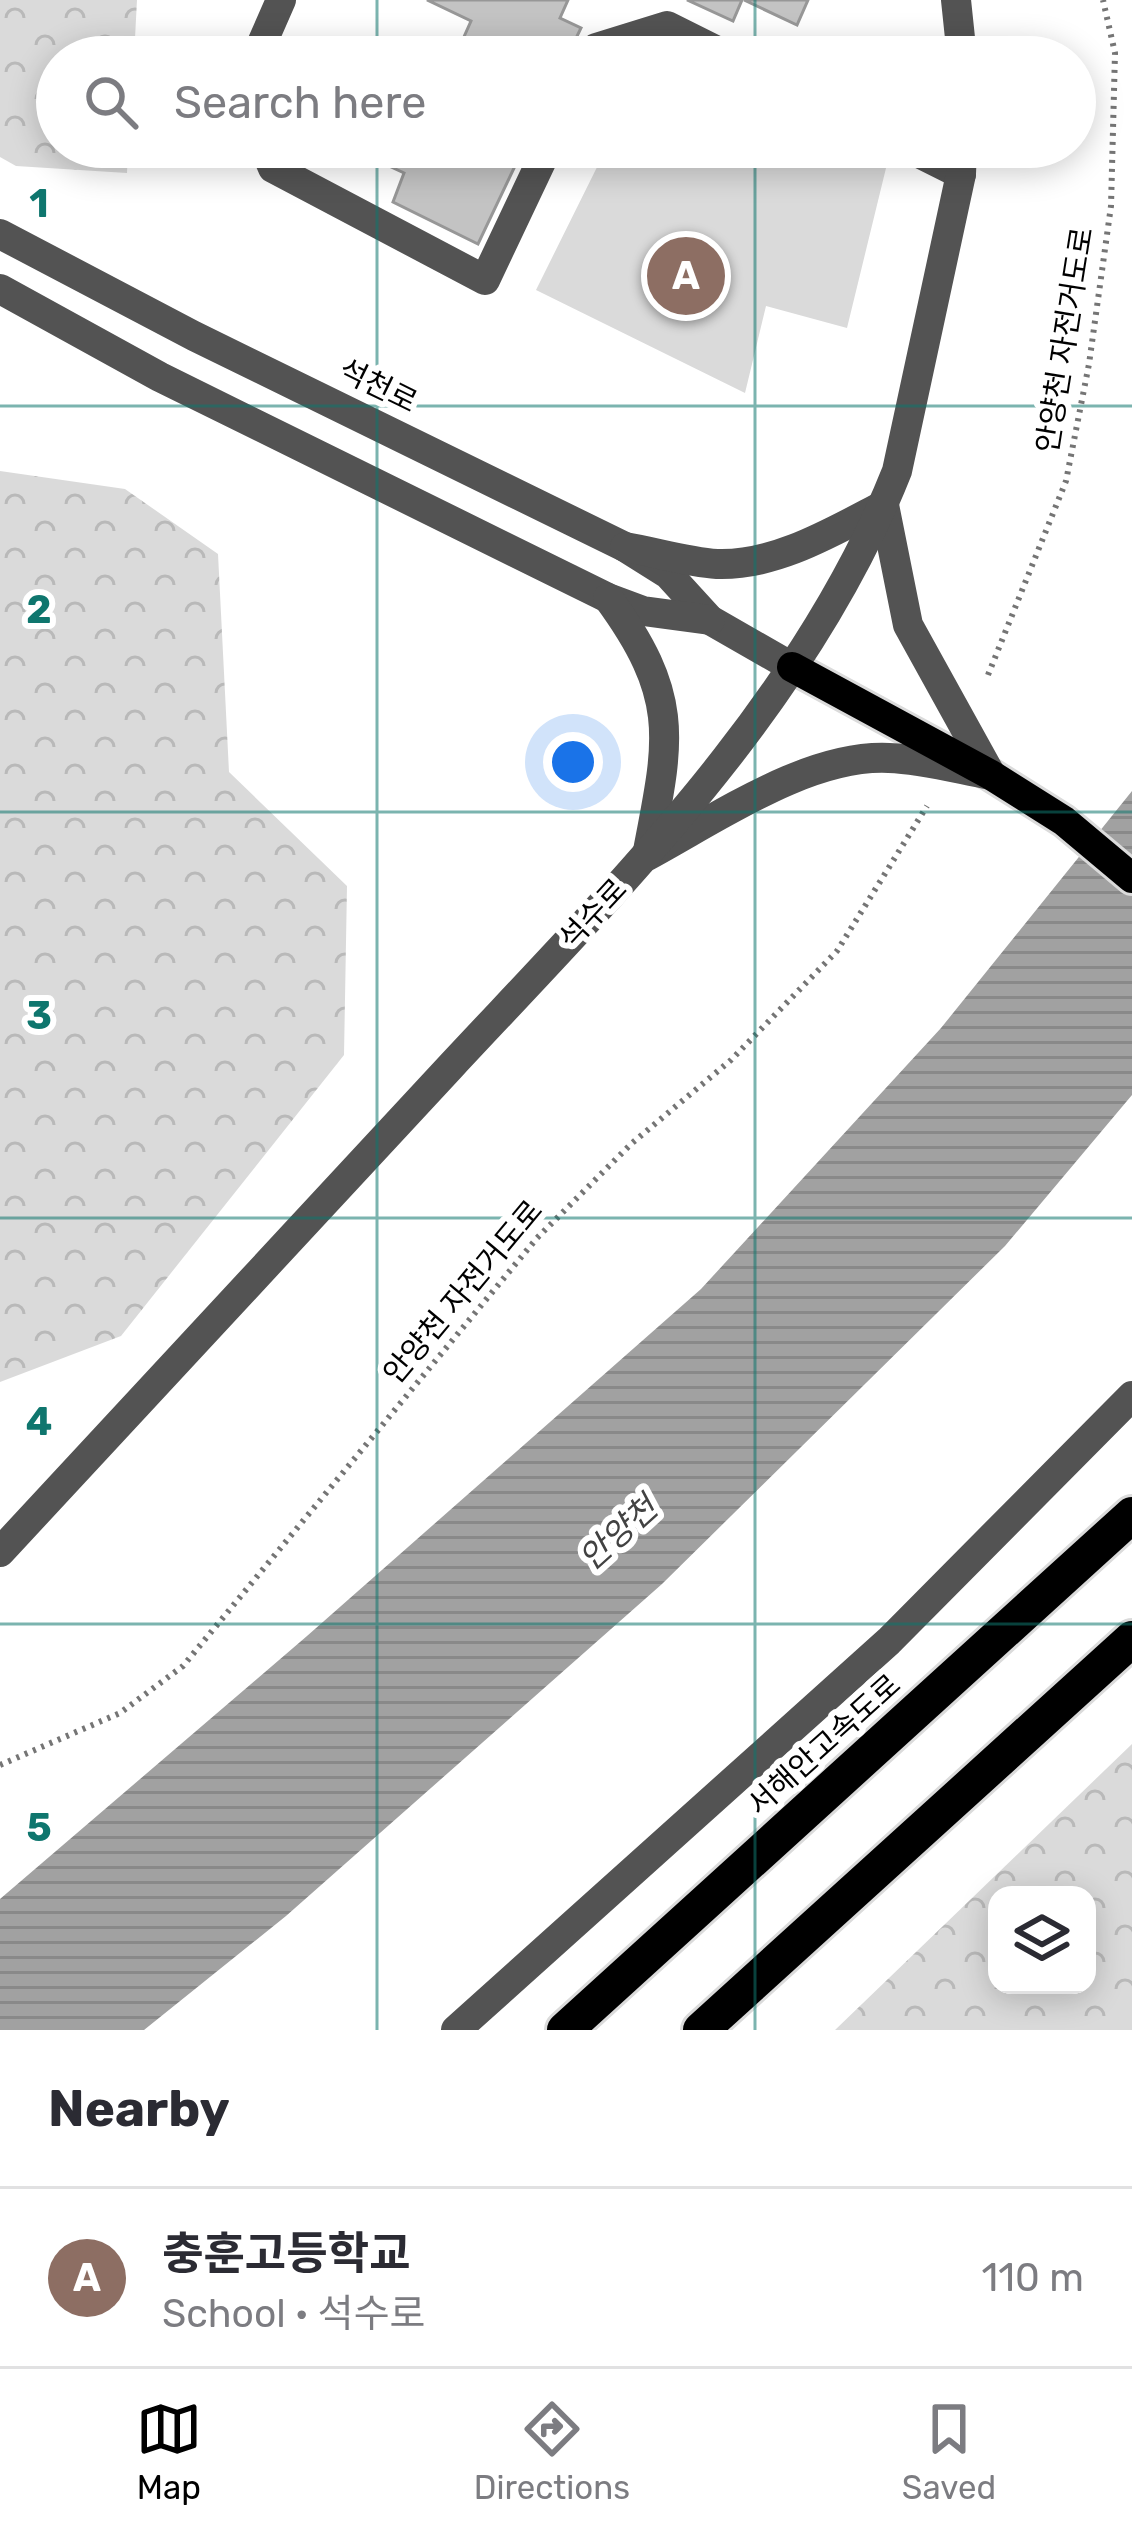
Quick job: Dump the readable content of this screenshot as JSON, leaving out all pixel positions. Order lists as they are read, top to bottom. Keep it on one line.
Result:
{"streets":{"highway":["서해안고속도로"],"main road":["석천로"],"street":["석수로"],"path":["안양천 자전거도로"]},"crossings":[["석천로","석수로"]],"water":["안양천"],"page":{"search":"Search here","pins":"A","heading":"Nearby","list":[{"mark":"A","name":"충훈고등학교","note":"School · 석수로","value":"110 m"}],"nav":["Map","Directions","Saved"]},"grid":{"rows":["1","2","3","4","5"]}}
